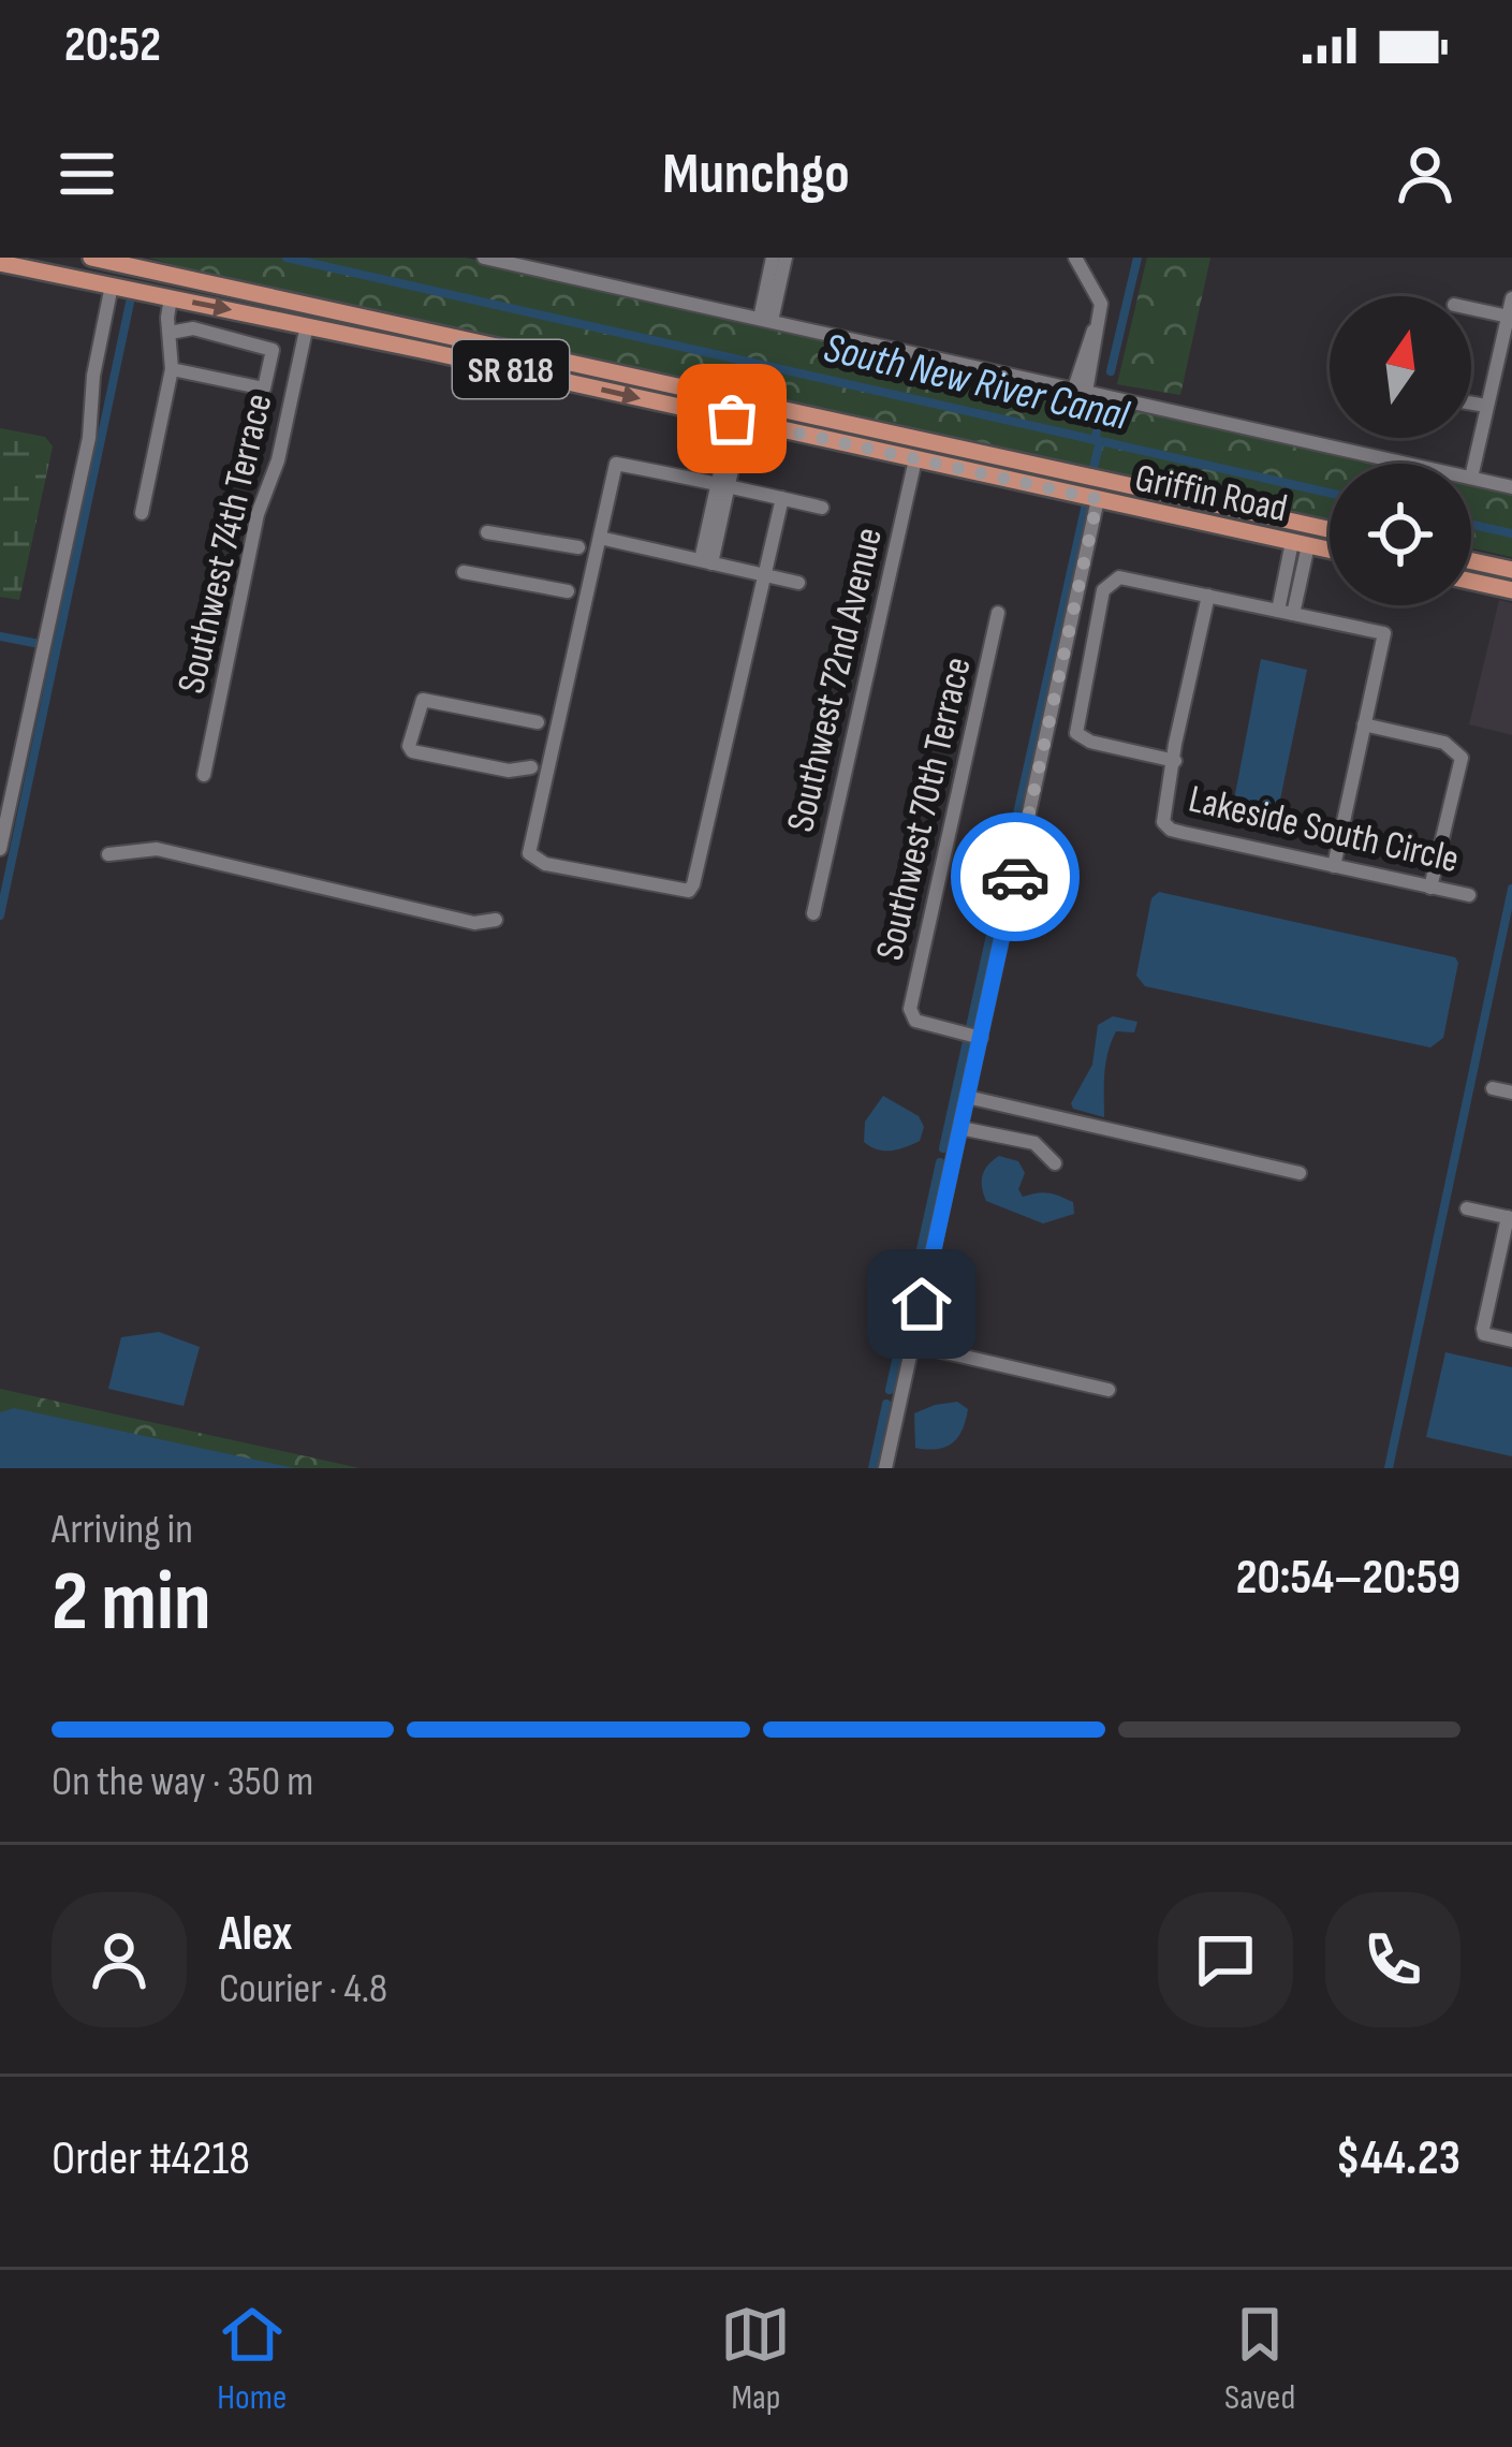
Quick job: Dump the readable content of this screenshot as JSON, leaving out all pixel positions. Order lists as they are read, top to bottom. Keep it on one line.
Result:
{"streets":{"main road":["SR 818","Griffin Road"],"street":["Southwest 74th Terrace","Southwest 72nd Avenue","Southwest 70th Terrace","Lakeside South Circle"]},"crossings":[["Griffin Road","Southwest 74th Terrace"],["Griffin Road","Southwest 72nd Avenue"]],"water":["South New River Canal"],"north":"top","page":{"status":"20:52","header":"Munchgo","heading":["2 min","Arriving in","20:54–20:59"],"panel":["Alex","Courier · 4.8","Order #4218","$44.23"],"bar":"On the way · 350 m","tabs":["Home","Map","Saved"]}}
